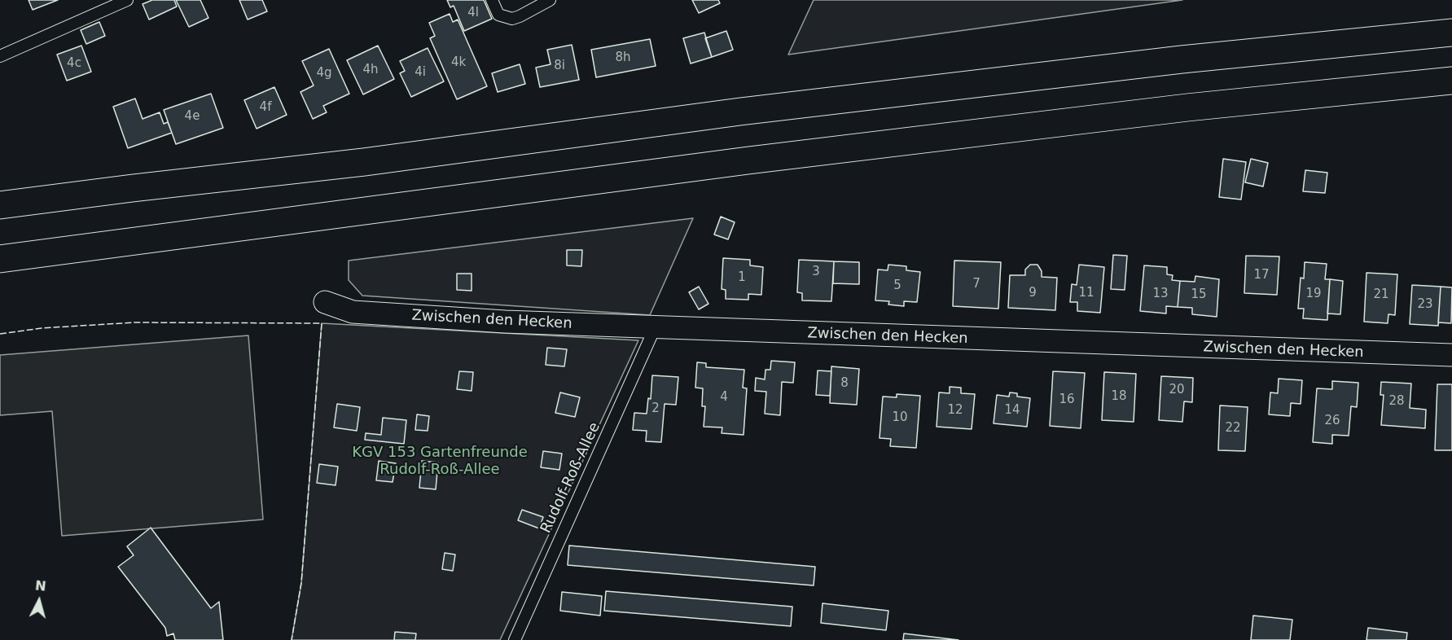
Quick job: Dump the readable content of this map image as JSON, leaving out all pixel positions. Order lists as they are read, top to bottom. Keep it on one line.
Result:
{"streets":{"street":["Zwischen den Hecken"],"lane":["Rudolf-Roß-Allee"]},"crossings":[["Zwischen den Hecken","Rudolf-Roß-Allee"]],"parks":["KGV 153 Gartenfreunde Rudolf-Roß-Allee"],"house_numbers":["4l","8h","4k","4c","8i","4h","4i","4g","4f","4e","3","17","1","7","5","9","11","13","19","15","21","23","8","20","18","4","16","28","2","12","14","10","26","22"],"north":"top"}
